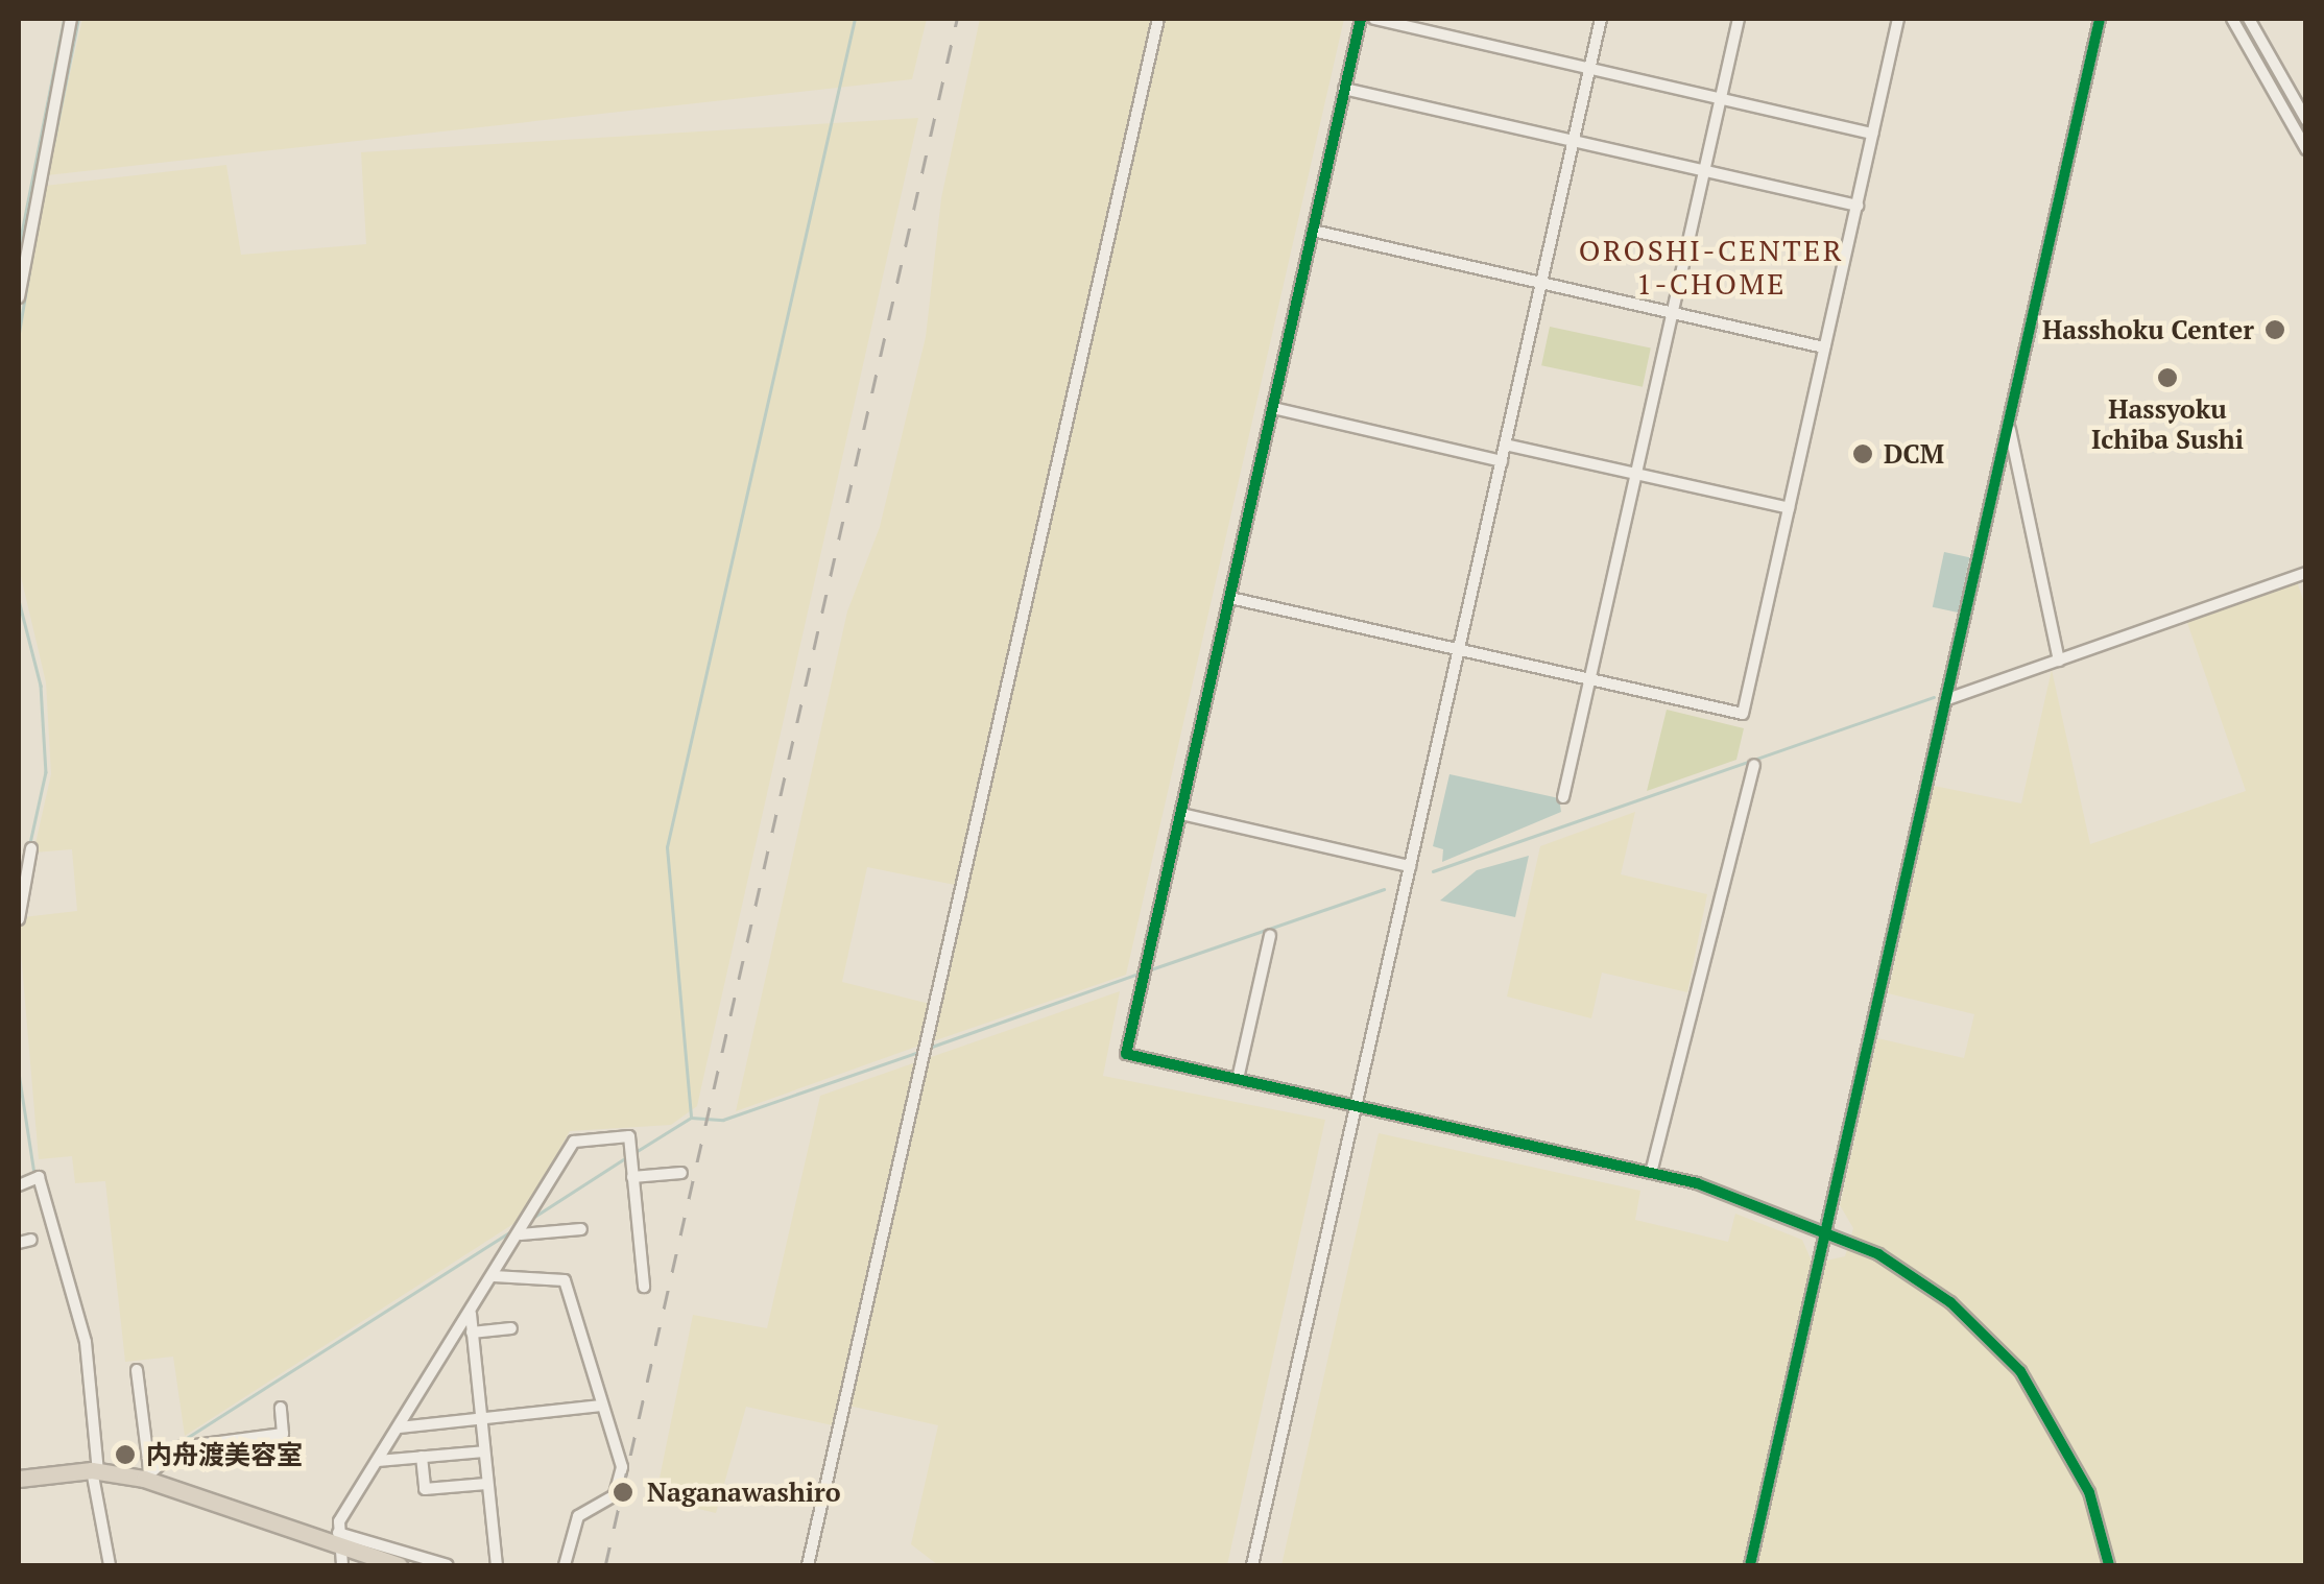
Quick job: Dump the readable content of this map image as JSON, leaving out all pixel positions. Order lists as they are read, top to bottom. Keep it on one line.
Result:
{"districts":["OROSHI-CENTER 1-CHOME"],"places":["Hasshoku Center","Hassyoku Ichiba Sushi","DCM","内舟渡美容室","Naganawashiro"]}
